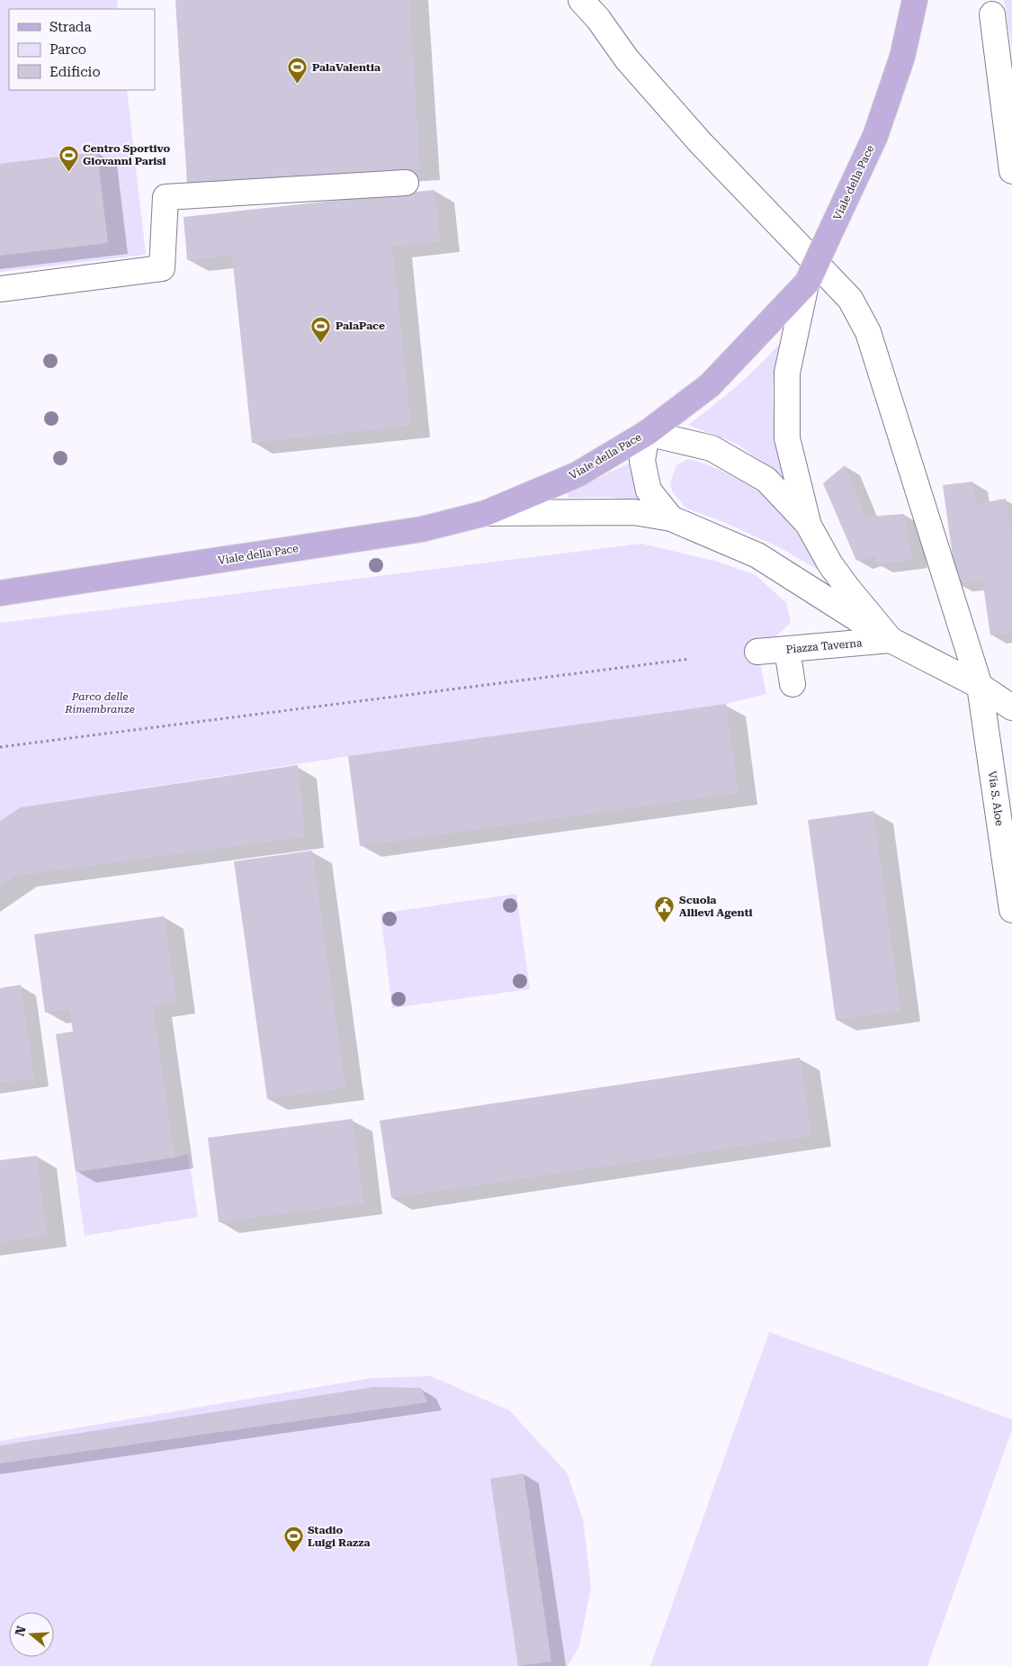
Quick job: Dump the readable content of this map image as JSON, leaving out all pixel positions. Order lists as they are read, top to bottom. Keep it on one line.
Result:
{"streets":{"main road":["Viale della Pace"],"street":["Piazza Taverna","Via S. Aloe"]},"parks":["Parco delle Rimembranze"],"places":{"sports":["PalaValentia","Centro Sportivo Giovanni Parisi","PalaPace","Stadio Luigi Razza"],"public building":["Scuola Allievi Agenti"]},"legend":["Strada","Parco","Edificio"],"north":"left"}
